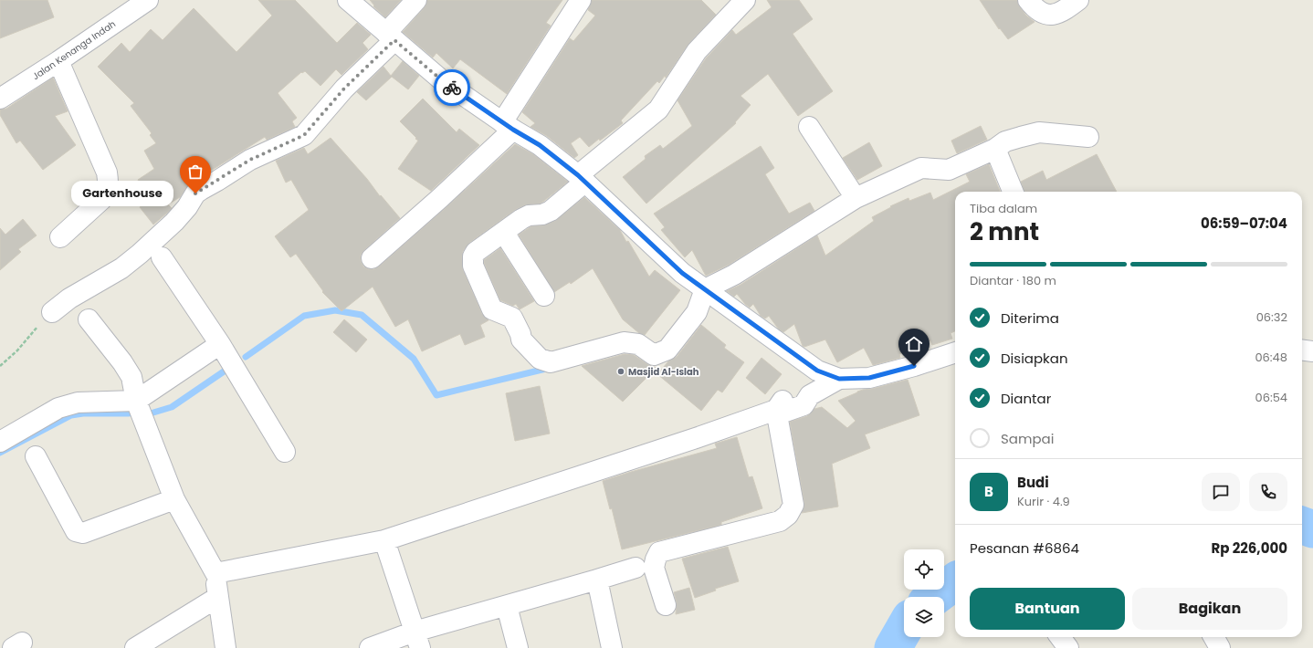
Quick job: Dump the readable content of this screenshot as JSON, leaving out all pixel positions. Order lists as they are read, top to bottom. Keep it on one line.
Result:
{"streets":{"street":["Jalan Kenanga Indah"]},"places":["Gartenhouse","Masjid Al-Islah"],"page":{"bubble":"Gartenhouse","heading":["2 mnt","Tiba dalam","06:59–07:04"],"panel":["Budi","Kurir · 4.9","Pesanan #6864","Rp 226,000"],"bar":"Diantar · 180 m","list":[["Diterima","06:32"],["Disiapkan","06:48"],["Diantar","06:54"],"Sampai"],"round":"B","buttons":["Bantuan","Bagikan"]}}
